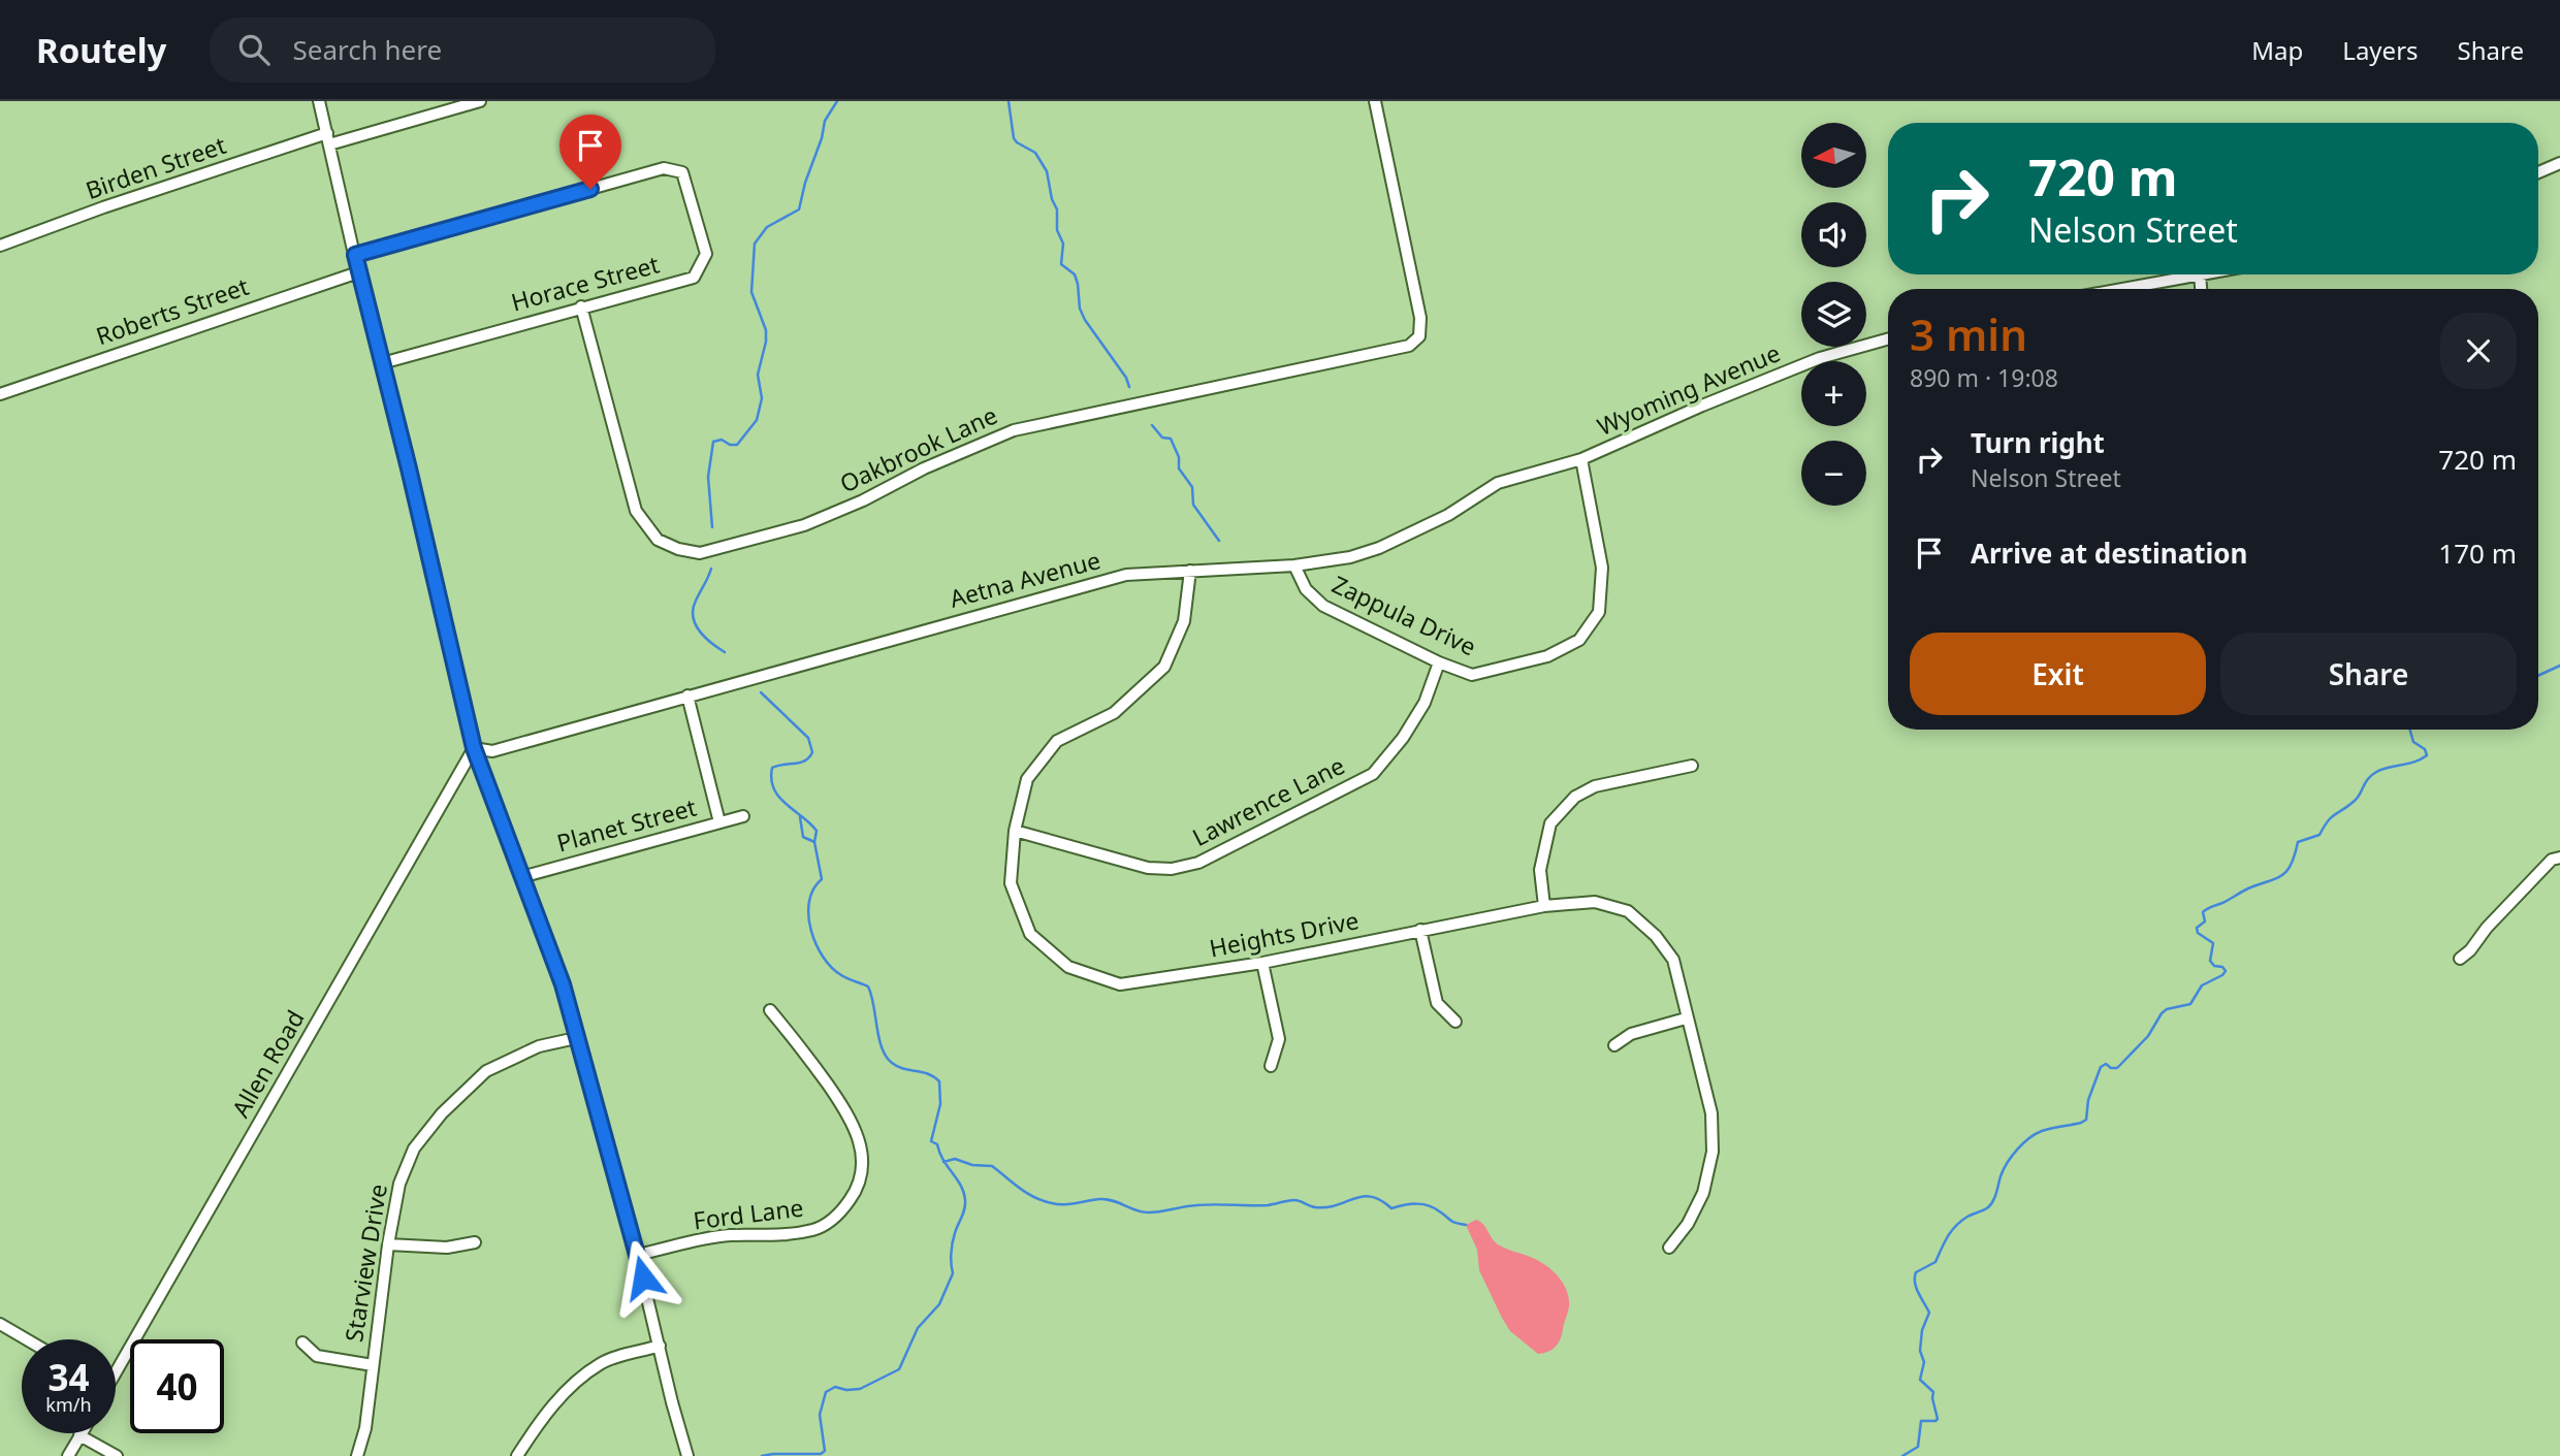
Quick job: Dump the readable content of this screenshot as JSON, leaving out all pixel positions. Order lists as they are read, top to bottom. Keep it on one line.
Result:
{"streets":{"street":["Birden Street","Horace Street","Roberts Street","Wyoming Avenue","Oakbrook Lane","Aetna Avenue","Zappula Drive","Lawrence Lane","Planet Street","Heights Drive","Allen Road","Ford Lane","Starview Drive"]},"crossings":[["Horace Street","Oakbrook Lane"],["Wyoming Avenue","Aetna Avenue"],["Wyoming Avenue","Zappula Drive"],["Aetna Avenue","Zappula Drive"],["Aetna Avenue","Heights Drive"],["Aetna Avenue","Allen Road"],["Zappula Drive","Lawrence Lane"],["Lawrence Lane","Heights Drive"]],"north":"left","page":{"header":"Routely","search":"Search here","nav":["Map","Layers","Share"],"map_buttons":["+","−"],"turn":["720 m","Nelson Street"],"heading":["3 min","890 m · 19:08"],"list":[{"name":"Turn right","note":"Nelson Street","value":"720 m"},{"name":"Arrive at destination","value":"170 m"}],"buttons":["Exit","Share"],"speed":"34 km/h","limit":"40"}}
